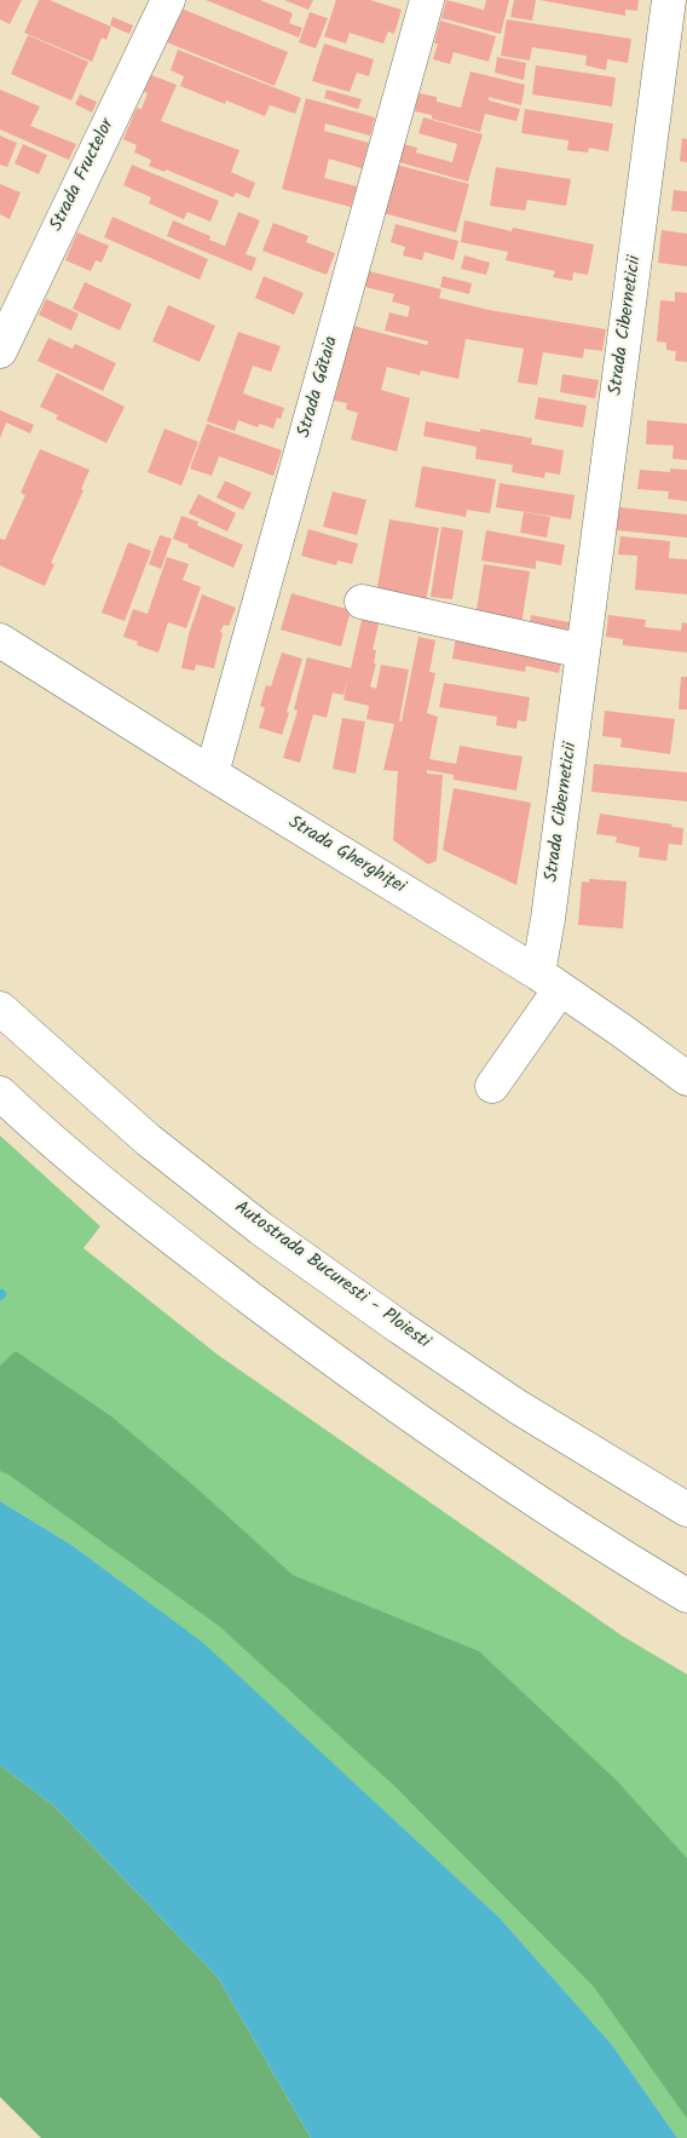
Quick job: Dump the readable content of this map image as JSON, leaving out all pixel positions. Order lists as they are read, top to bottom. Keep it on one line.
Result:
{"streets":{"main road":["Strada Fructelor","Strada Ciberneticii","Strada Gătaia","Strada Gherghiței","Autostrada Bucuresti - Ploiesti"]},"crossings":[["Strada Ciberneticii","Strada Gherghiței"],["Strada Gătaia","Strada Gherghiței"]]}
